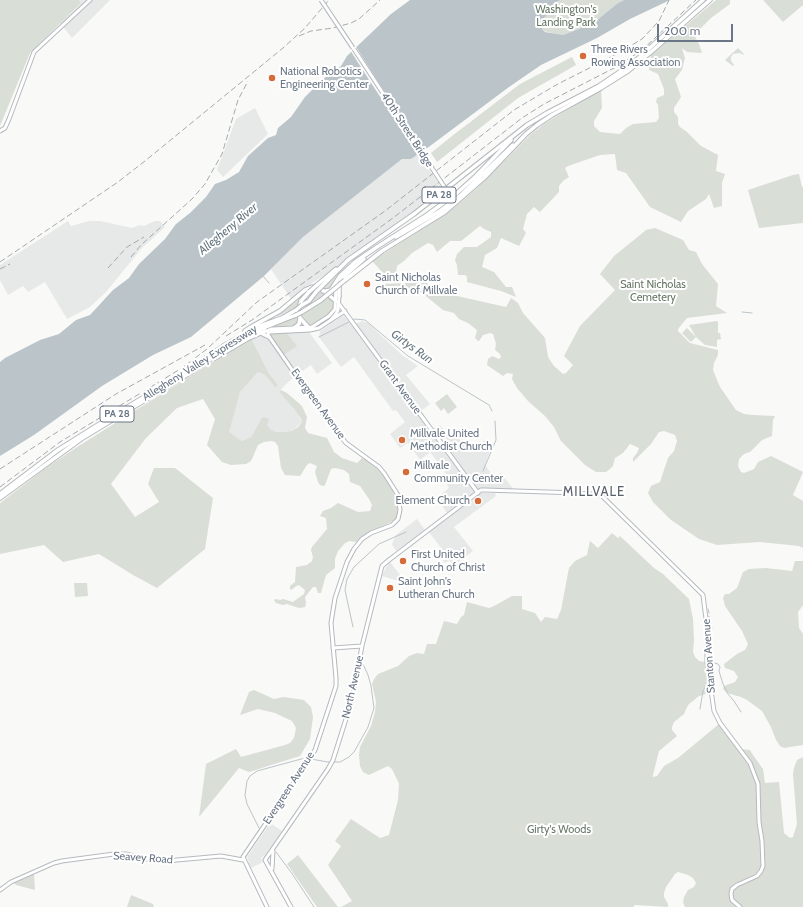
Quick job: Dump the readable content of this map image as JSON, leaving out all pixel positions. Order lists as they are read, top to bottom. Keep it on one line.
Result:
{"streets":{"highway":["PA 28","Allegheny Valley Expressway"],"street":["40th Street Bridge","Grant Avenue","Evergreen Avenue","Stanton Avenue","North Avenue","Seavey Road"]},"crossings":[["Grant Avenue","Stanton Avenue"],["Grant Avenue","North Avenue"],["Evergreen Avenue","Seavey Road"],["Stanton Avenue","North Avenue"]],"districts":["MILLVALE"],"water":["Allegheny River","Girtys Run"],"parks":["Washington's Landing Park","Saint Nicholas Cemetery","Girty's Woods"],"places":["Three Rivers Rowing Association","National Robotics Engineering Center","Saint Nicholas Church of Millvale","Millvale United Methodist Church","Millvale Community Center","Element Church","First United Church of Christ","Saint John's Lutheran Church"],"scale_bar":"200 m"}
